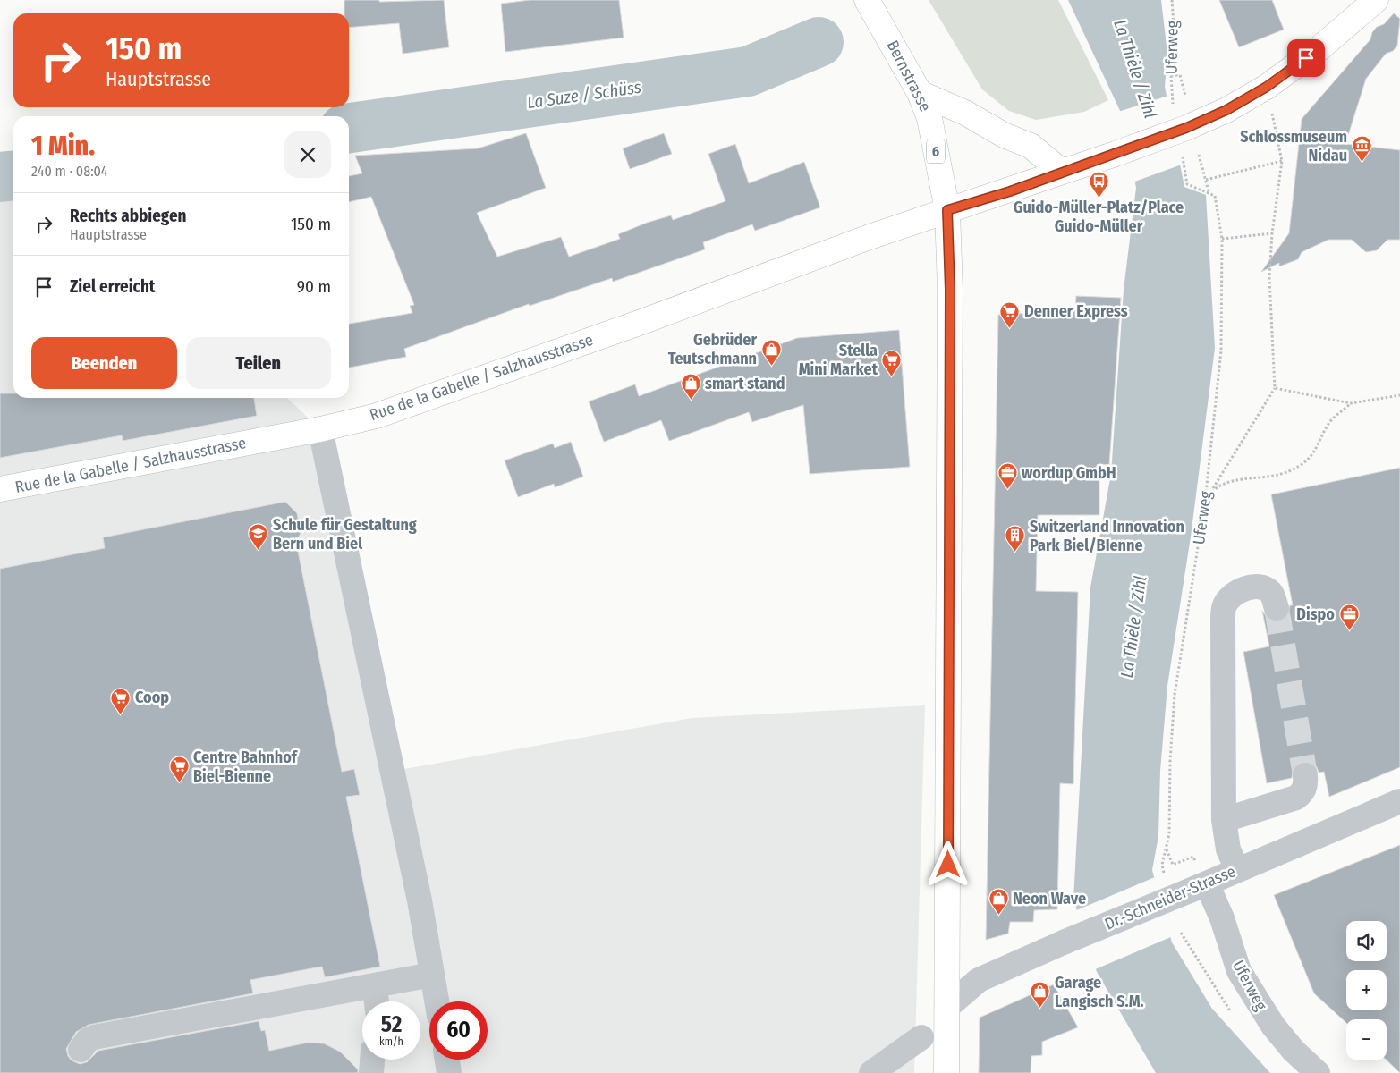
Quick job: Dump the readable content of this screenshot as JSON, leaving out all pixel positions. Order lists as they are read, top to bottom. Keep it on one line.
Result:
{"streets":{"main road":["Bernstrasse","6","Rue de la Gabelle / Salzhausstrasse"],"street":["Uferweg","Dr.-Schneider-Strasse"]},"crossings":[["Uferweg","Dr.-Schneider-Strasse"],["Bernstrasse","6"],["Bernstrasse","Rue de la Gabelle / Salzhausstrasse"],["6","Rue de la Gabelle / Salzhausstrasse"],["6","Dr.-Schneider-Strasse"]],"water":["La Thièle / Zihl","La Suze / Schüss"],"places":{"museum":["Schlossmuseum Nidau"],"bus stop":["Guido-Müller-Platz/Place Guido-Müller"],"supermarket":["Denner Express","Stella Mini Market","Coop","Centre Bahnhof Biel-Bienne"],"shop":["Gebrüder Teutschmann","smart stand","Neon Wave","Garage Langisch S.M."],"office":["wordup GmbH","Dispo"],"school or university":["Schule für Gestaltung Bern und Biel"],"building":["Switzerland Innovation Park Biel/BIenne"]},"page":{"turn":["150 m","Hauptstrasse"],"heading":["1 Min.","240 m · 08:04"],"list":[{"name":"Rechts abbiegen","note":"Hauptstrasse","value":"150 m"},{"name":"Ziel erreicht","value":"90 m"}],"buttons":["Beenden","Teilen"],"map_buttons":["+","−"],"speed":"52 km/h","limit":"60"}}
